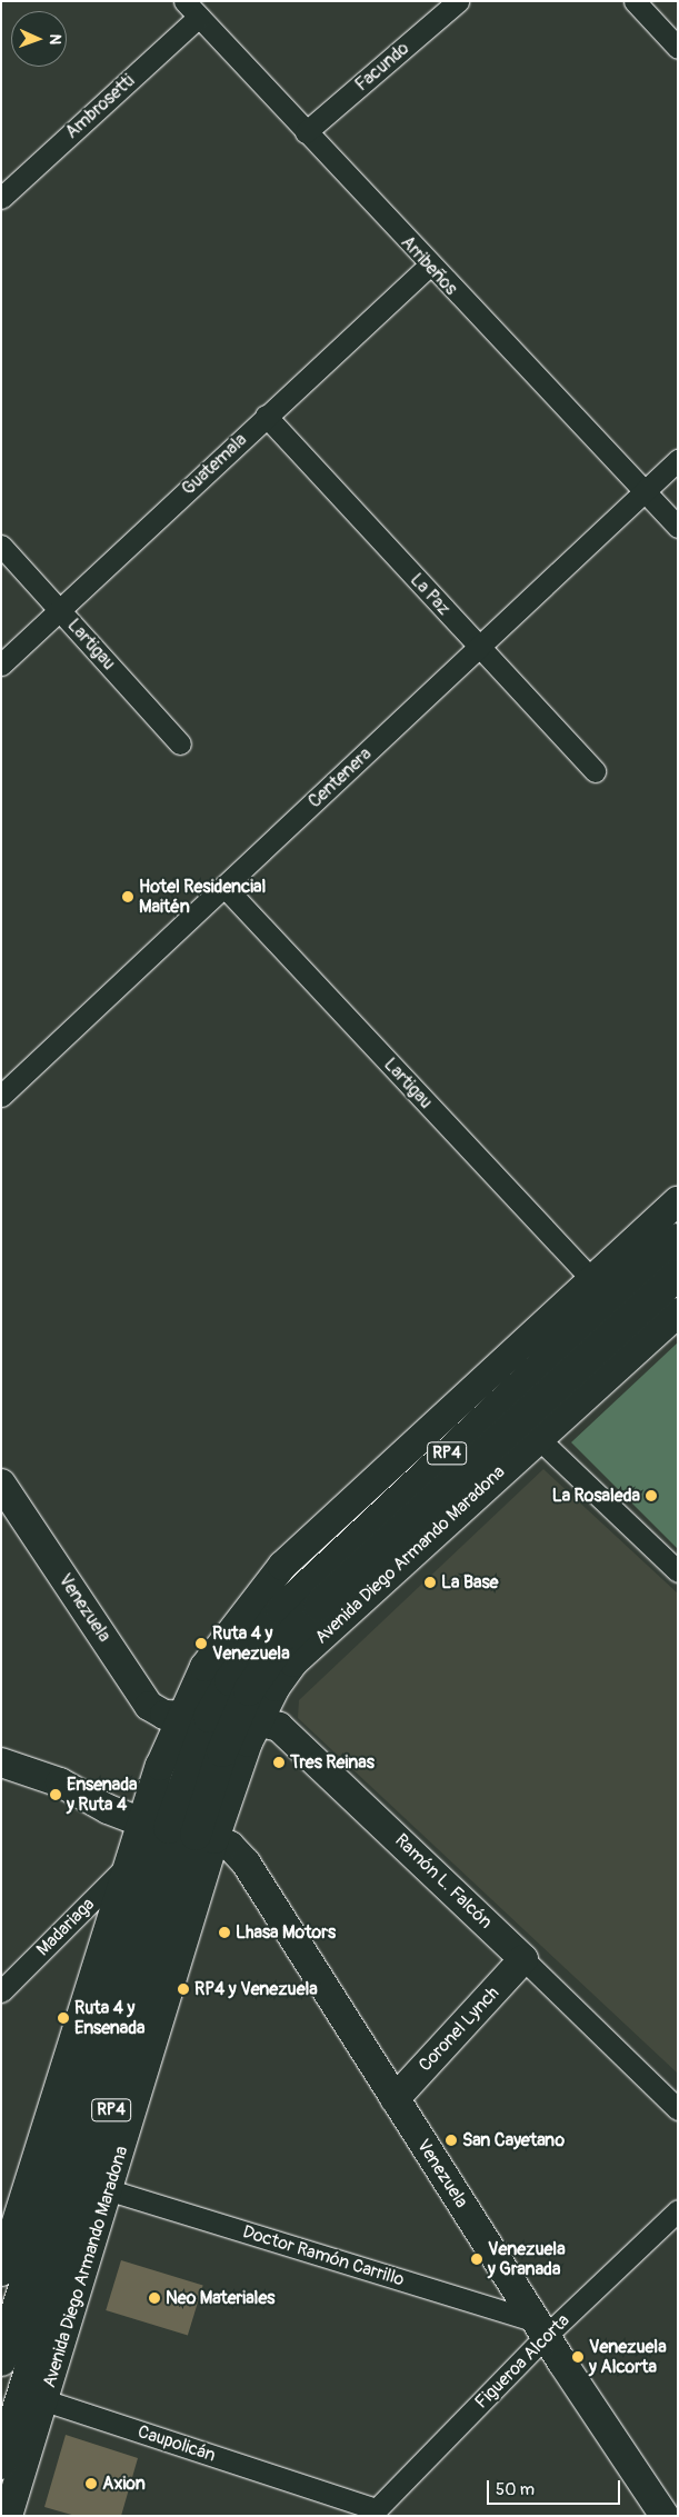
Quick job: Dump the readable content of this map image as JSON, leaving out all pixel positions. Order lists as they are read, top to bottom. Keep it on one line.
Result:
{"streets":{"main road":["RP4","Avenida Diego Armando Maradona"],"street":["Facundo","Ambrosetti","Arribeños","Guatemala","La Paz","Lartigau","Centenera","Venezuela","Ramón L. Falcón","Madariaga","Coronel Lynch","Doctor Ramón Carrillo","Figueroa Alcorta","Caupolicán"]},"crossings":[["Facundo","Arribeños"],["Ambrosetti","Arribeños"],["Arribeños","Guatemala"],["Arribeños","Centenera"],["Guatemala","La Paz"],["Guatemala","Lartigau"],["La Paz","Centenera"],["Lartigau","Centenera"],["Lartigau","Avenida Diego Armando Maradona"],["Avenida Diego Armando Maradona","Venezuela"],["Avenida Diego Armando Maradona","Ramón L. Falcón"],["Avenida Diego Armando Maradona","Madariaga"],["Avenida Diego Armando Maradona","Doctor Ramón Carrillo"],["Avenida Diego Armando Maradona","Caupolicán"],["Venezuela","Ramón L. Falcón"],["Venezuela","Coronel Lynch"],["Venezuela","Doctor Ramón Carrillo"],["Venezuela","Figueroa Alcorta"],["Ramón L. Falcón","Coronel Lynch"],["Doctor Ramón Carrillo","Figueroa Alcorta"],["Figueroa Alcorta","Caupolicán"]],"places":["Hotel Residencial Maitén","La Rosaleda","La Base","Ruta 4 y Venezuela","Tres Reinas","Ensenada y Ruta 4","Lhasa Motors","RP4 y Venezuela","Ruta 4 y Ensenada","San Cayetano","Venezuela y Granada","Neo Materiales","Venezuela y Alcorta","Axion"],"scale_bar":"50 m","north":"right"}
